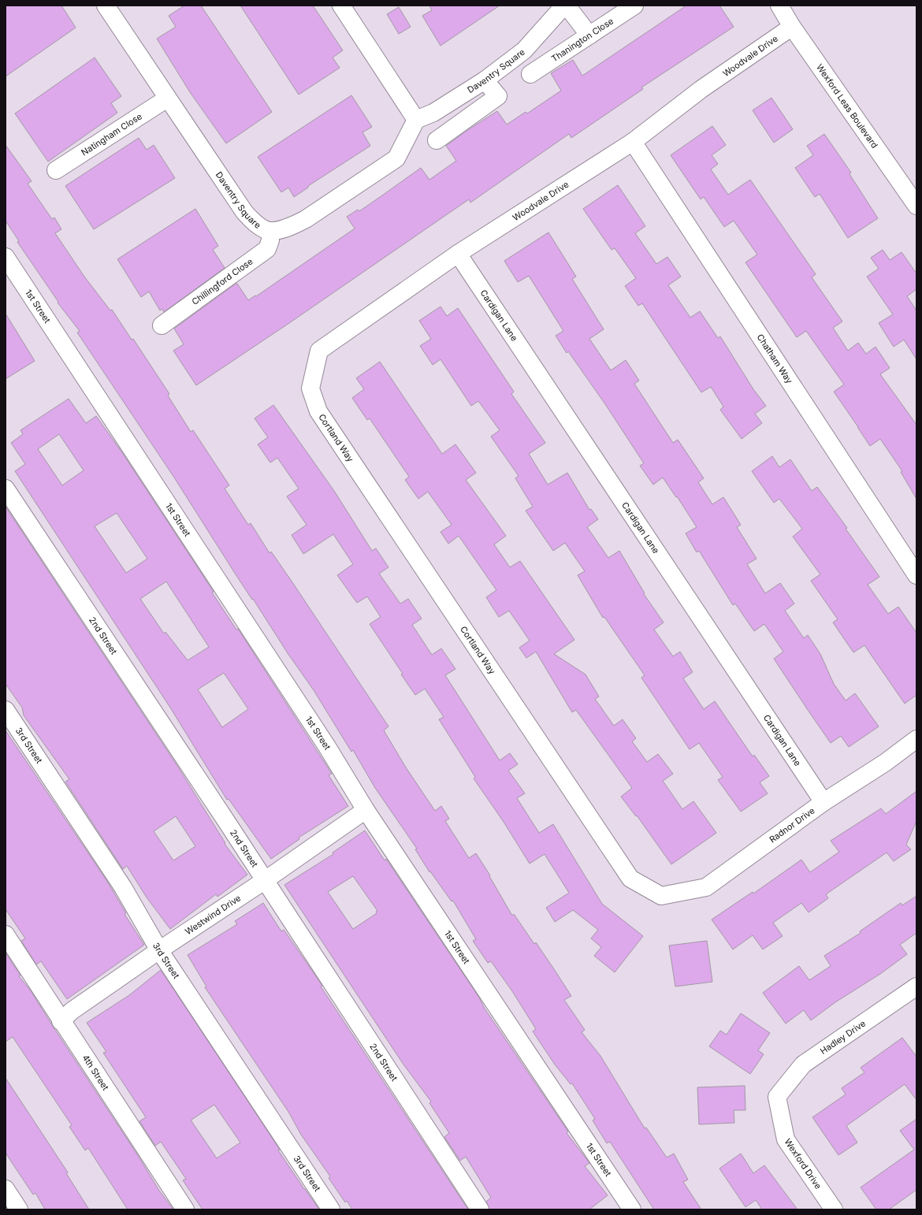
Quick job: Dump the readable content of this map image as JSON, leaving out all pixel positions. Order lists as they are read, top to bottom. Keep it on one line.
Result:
{"streets":{"street":["Thanington Close","Woodvale Drive","Daventry Square","Wexford Leas Boulevard","Natingham Close","Chillingford Close","1st Street","Cardigan Lane","Chatham Way","Cortland Way","2nd Street","3rd Street","Radnor Drive","Westwind Drive","Hadley Drive","4th Street","Wexford Drive"]},"crossings":[["Woodvale Drive","Wexford Leas Boulevard"],["Woodvale Drive","Cardigan Lane"],["Woodvale Drive","Chatham Way"],["Woodvale Drive","Cortland Way"],["Daventry Square","Natingham Close"],["Daventry Square","Chillingford Close"],["1st Street","Westwind Drive"],["Cardigan Lane","Radnor Drive"],["Cortland Way","Radnor Drive"],["2nd Street","Westwind Drive"],["3rd Street","Westwind Drive"],["Westwind Drive","4th Street"],["Hadley Drive","Wexford Drive"]]}
